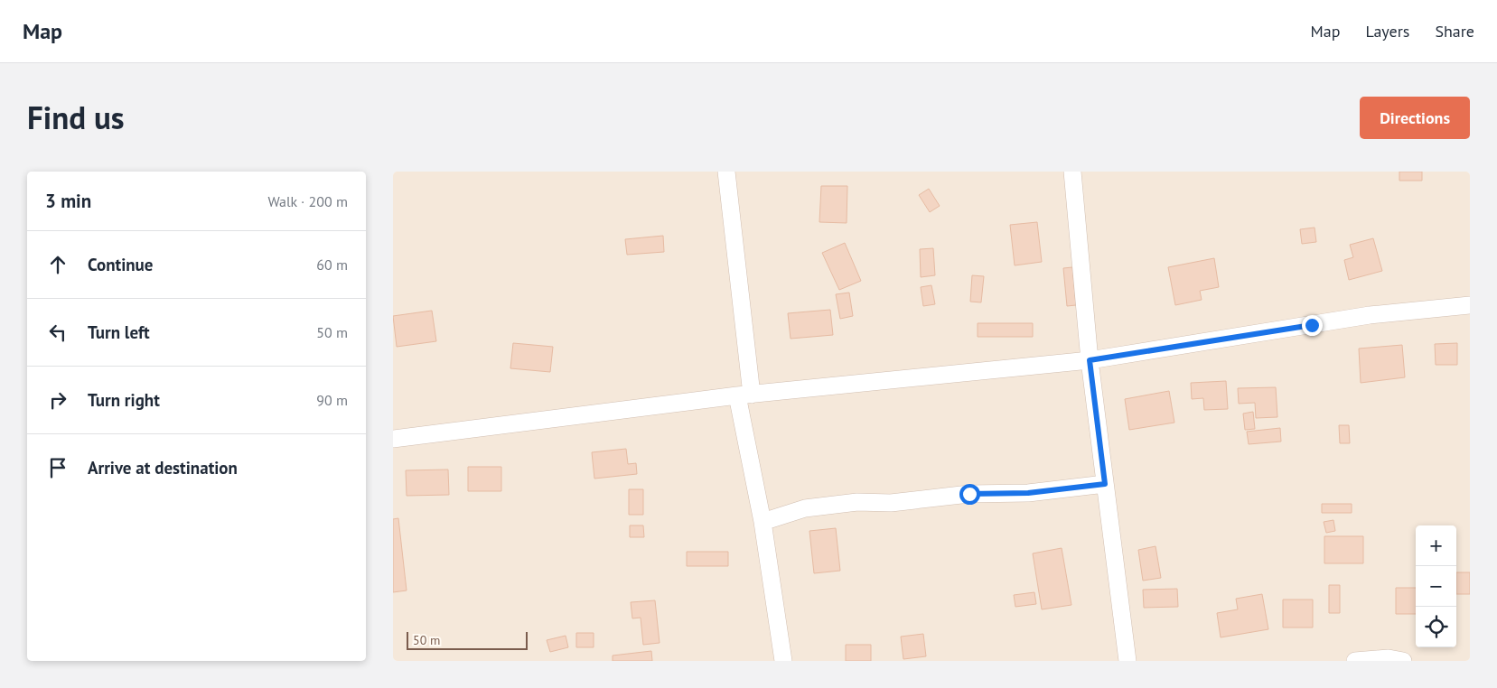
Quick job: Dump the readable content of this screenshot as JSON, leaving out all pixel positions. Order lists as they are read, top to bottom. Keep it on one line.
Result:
{"scale_bar":"50 m","page":{"header":"Map","nav":["Map","Layers","Share"],"title":"Find us","buttons":"Directions","heading":["3 min","Walk · 200 m"],"list":[["Continue","60 m"],["Turn left","50 m"],["Turn right","90 m"],"Arrive at destination"],"map_buttons":["+","−"],"scale":"50 m"}}
